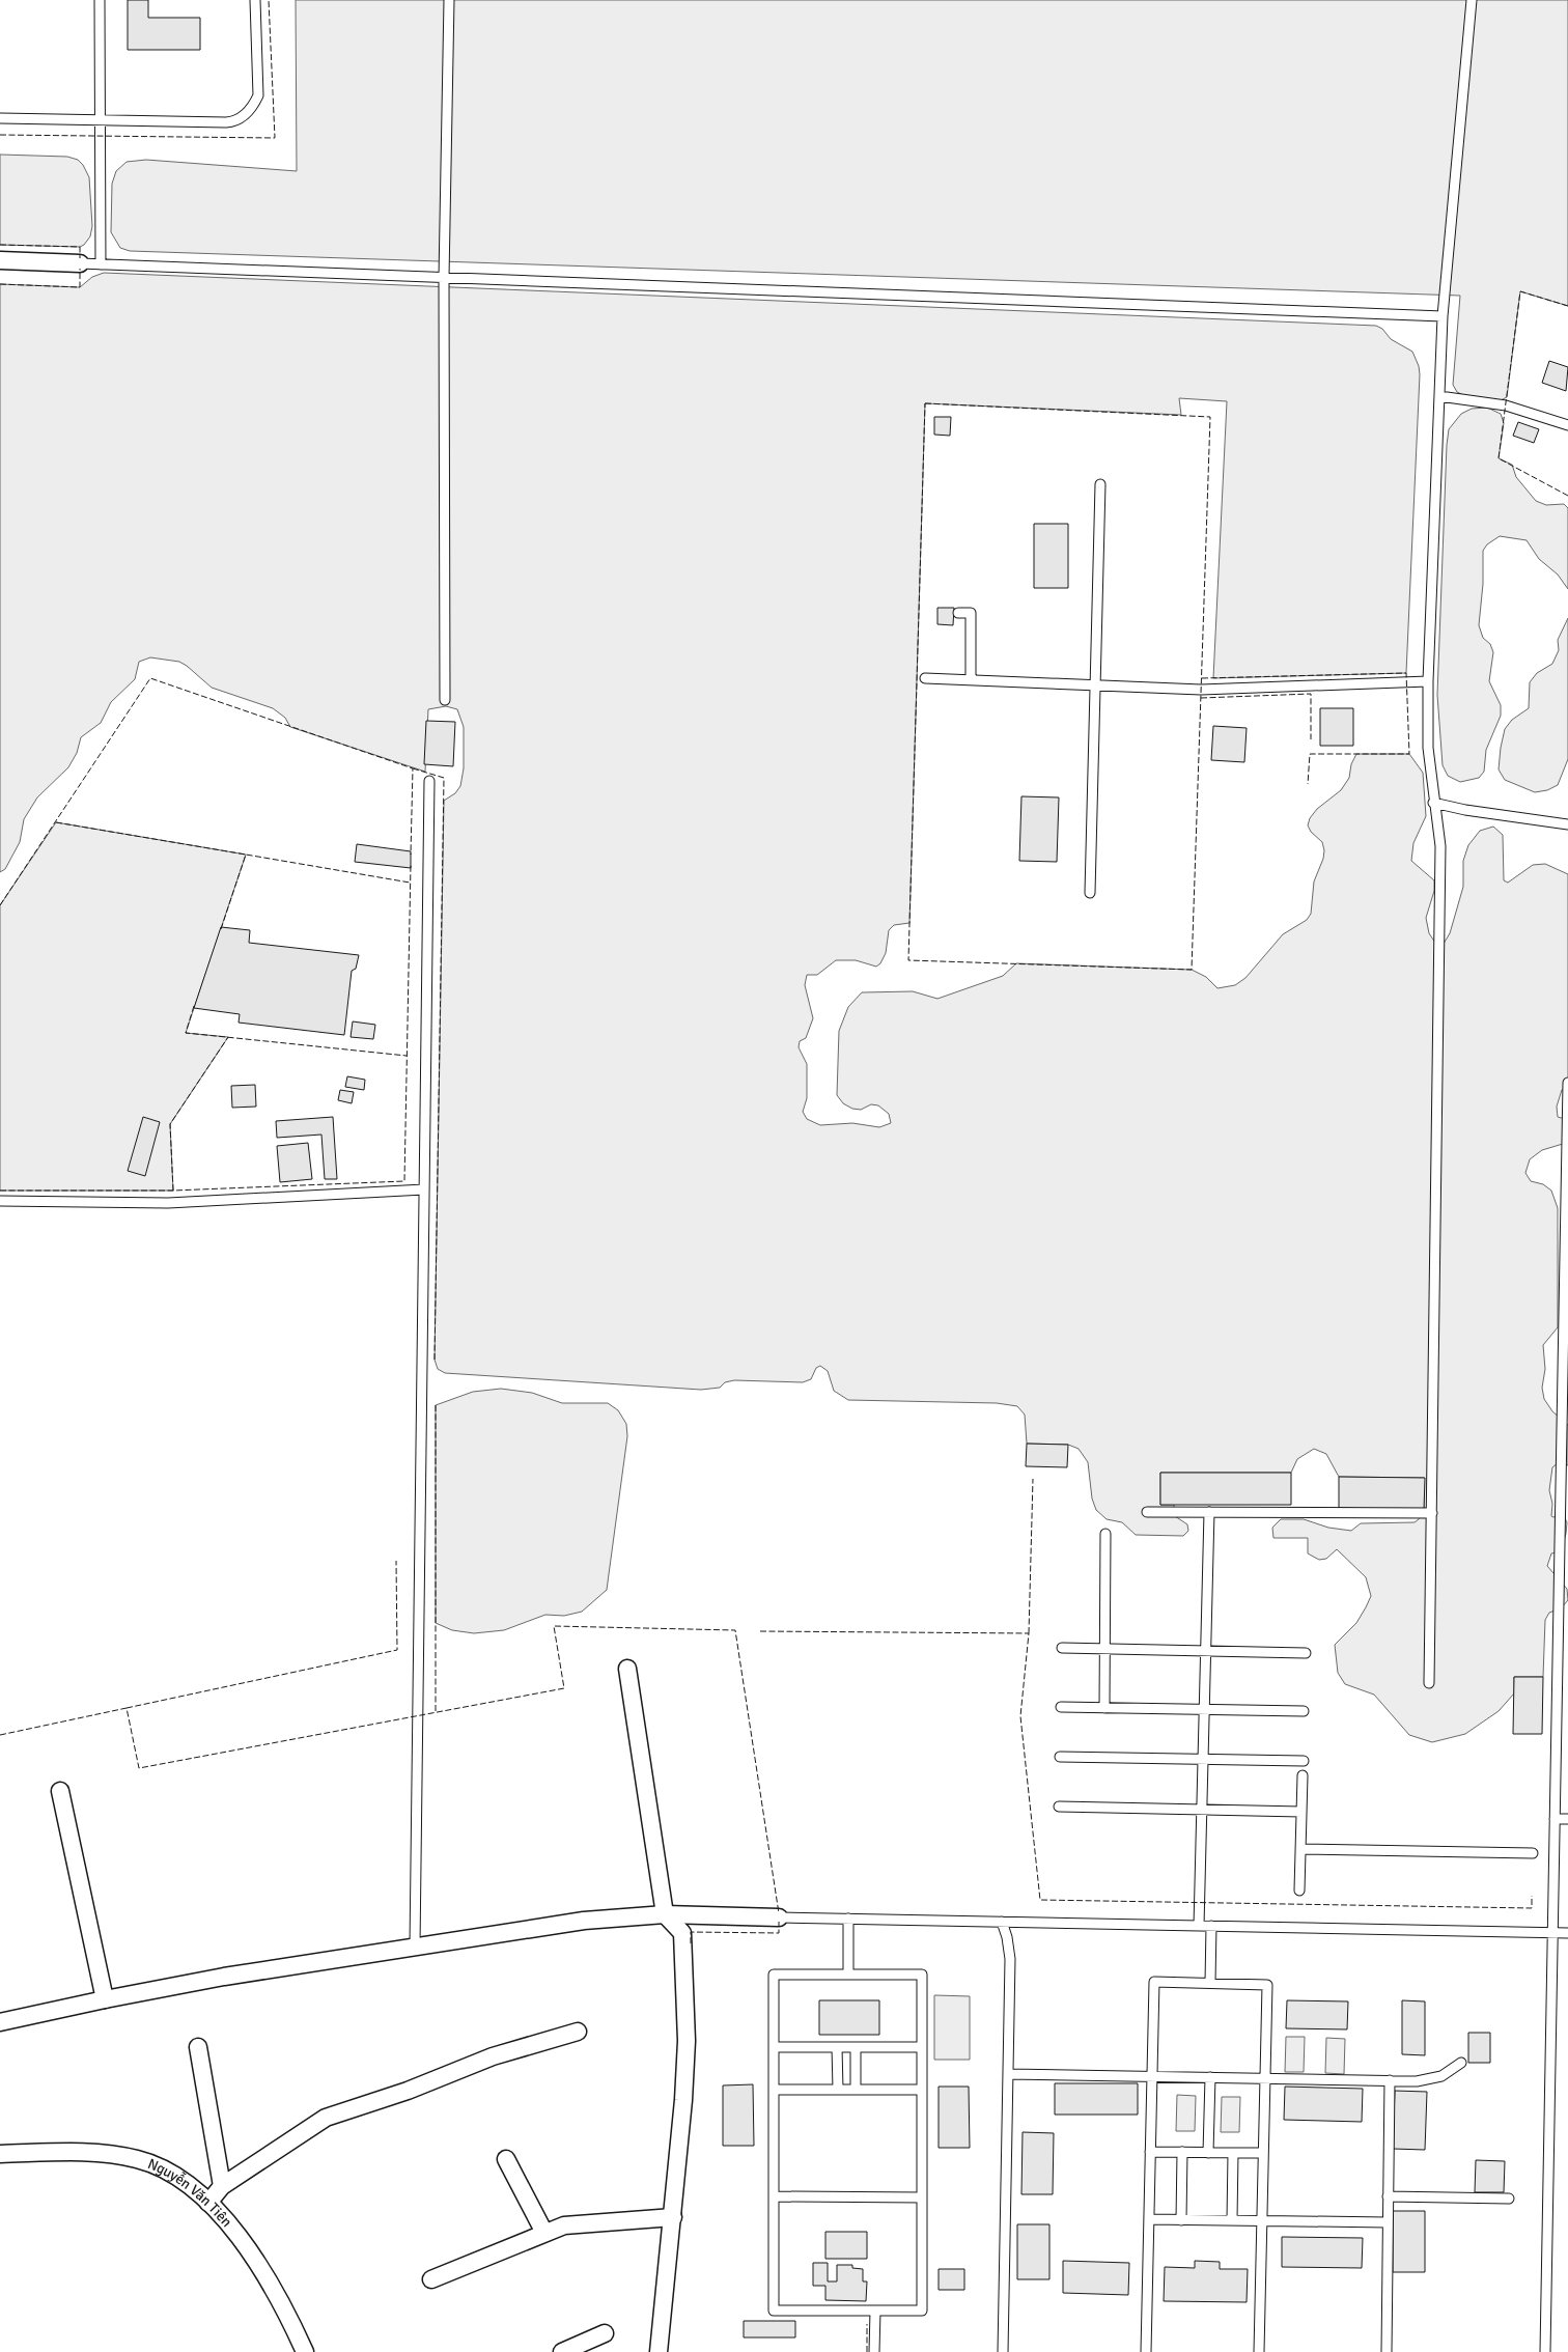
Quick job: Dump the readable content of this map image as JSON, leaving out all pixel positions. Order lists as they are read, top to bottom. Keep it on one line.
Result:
{"streets":{"street":["Nguyễn Văn Tiên"]}}
